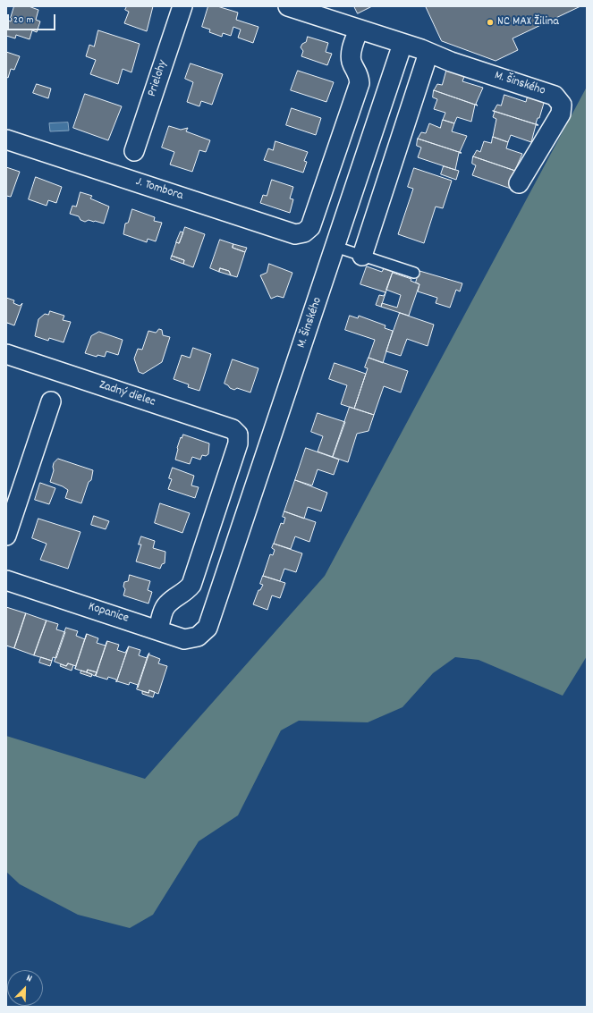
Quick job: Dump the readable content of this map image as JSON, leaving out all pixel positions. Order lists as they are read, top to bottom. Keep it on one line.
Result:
{"streets":{"street":["Prielohy","M. Šinského","J. Tombora","Zadný dielec","Kopanice"]},"crossings":[["M. Šinského","Kopanice"],["Zadný dielec","Kopanice"]],"places":["NC MAX Žilina"],"scale_bar":"20 m","north":"top right"}
